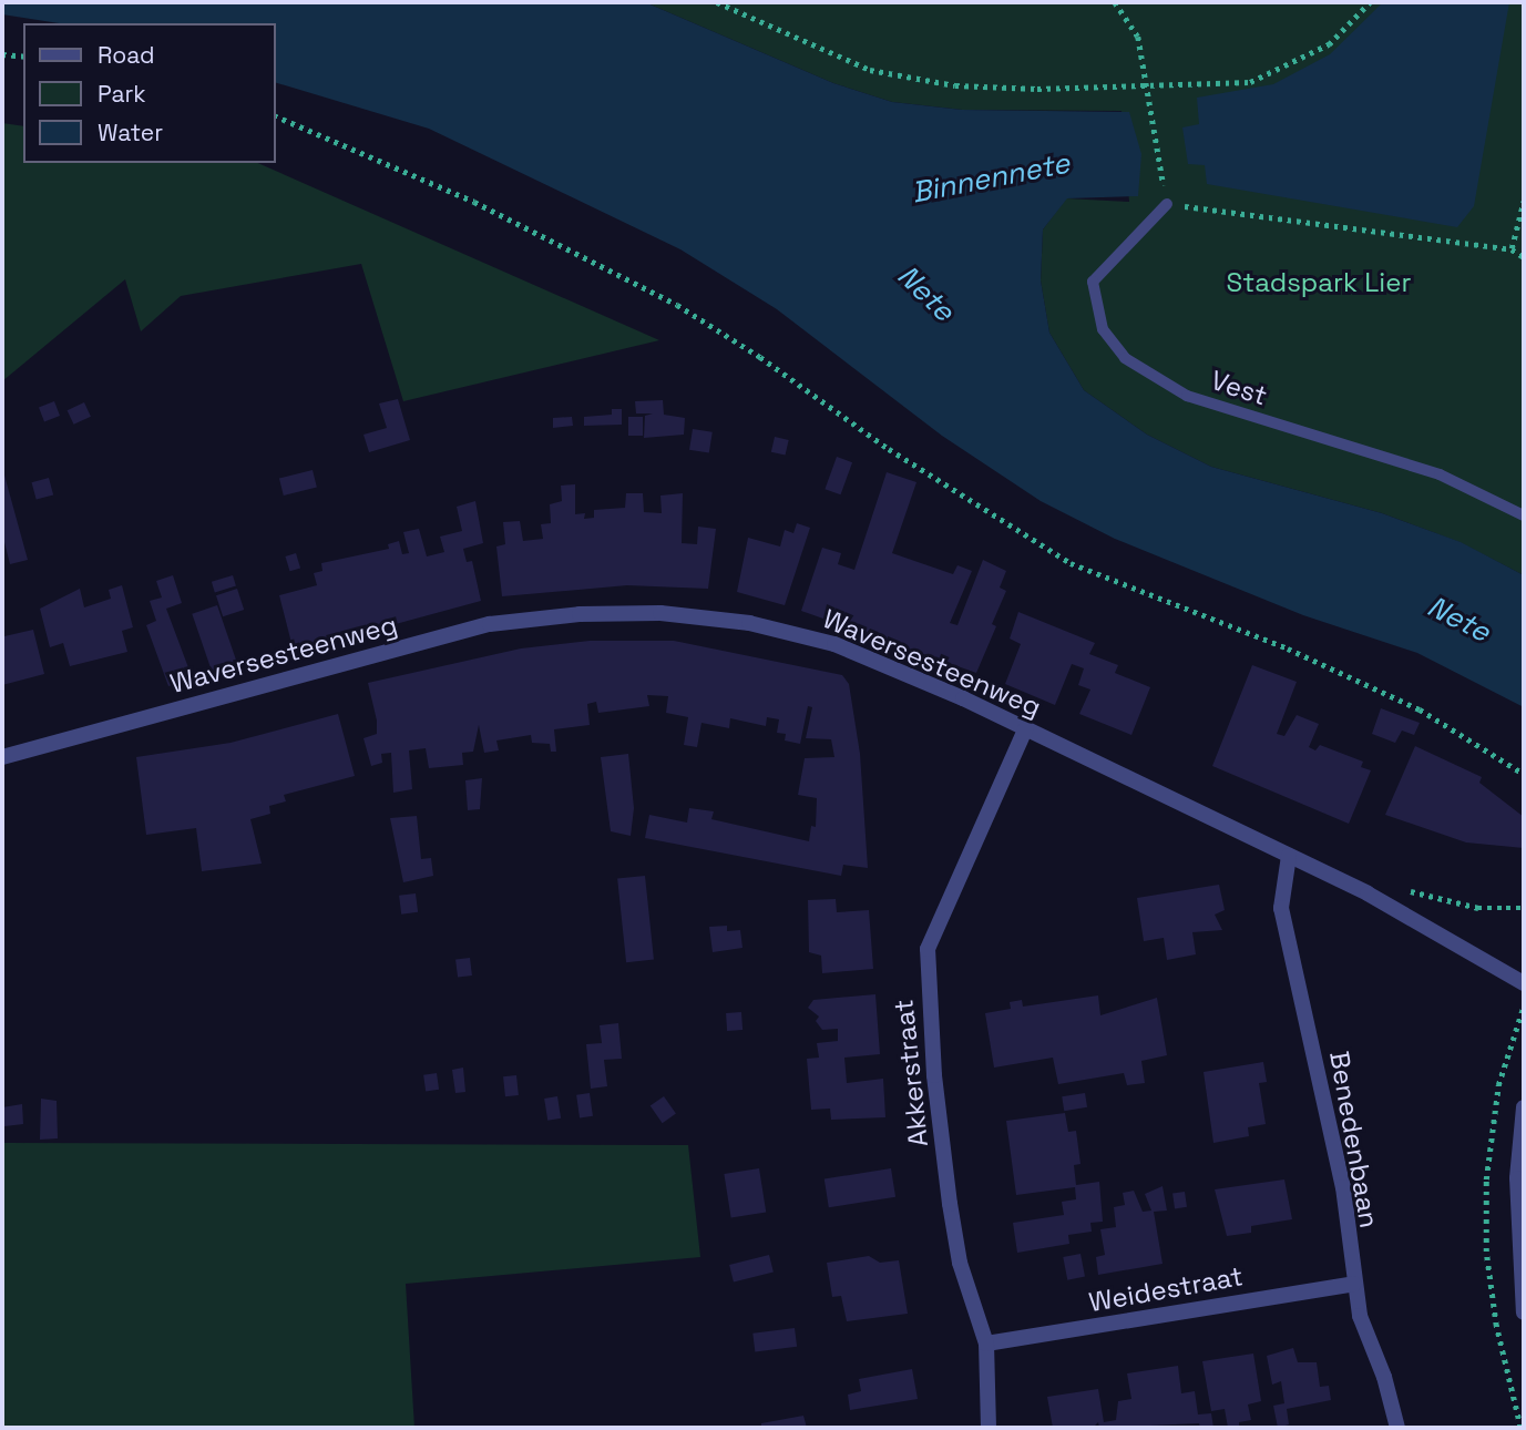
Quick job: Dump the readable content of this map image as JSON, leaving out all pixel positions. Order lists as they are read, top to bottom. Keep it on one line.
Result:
{"streets":{"street":["Waversesteenweg","Akkerstraat","Benedenbaan","Weidestraat"],"lane":["Vest"]},"crossings":[["Waversesteenweg","Akkerstraat"],["Waversesteenweg","Benedenbaan"],["Akkerstraat","Weidestraat"],["Benedenbaan","Weidestraat"]],"water":["Binnennete","Nete"],"parks":["Stadspark Lier"],"legend":["Road","Park","Water"]}
